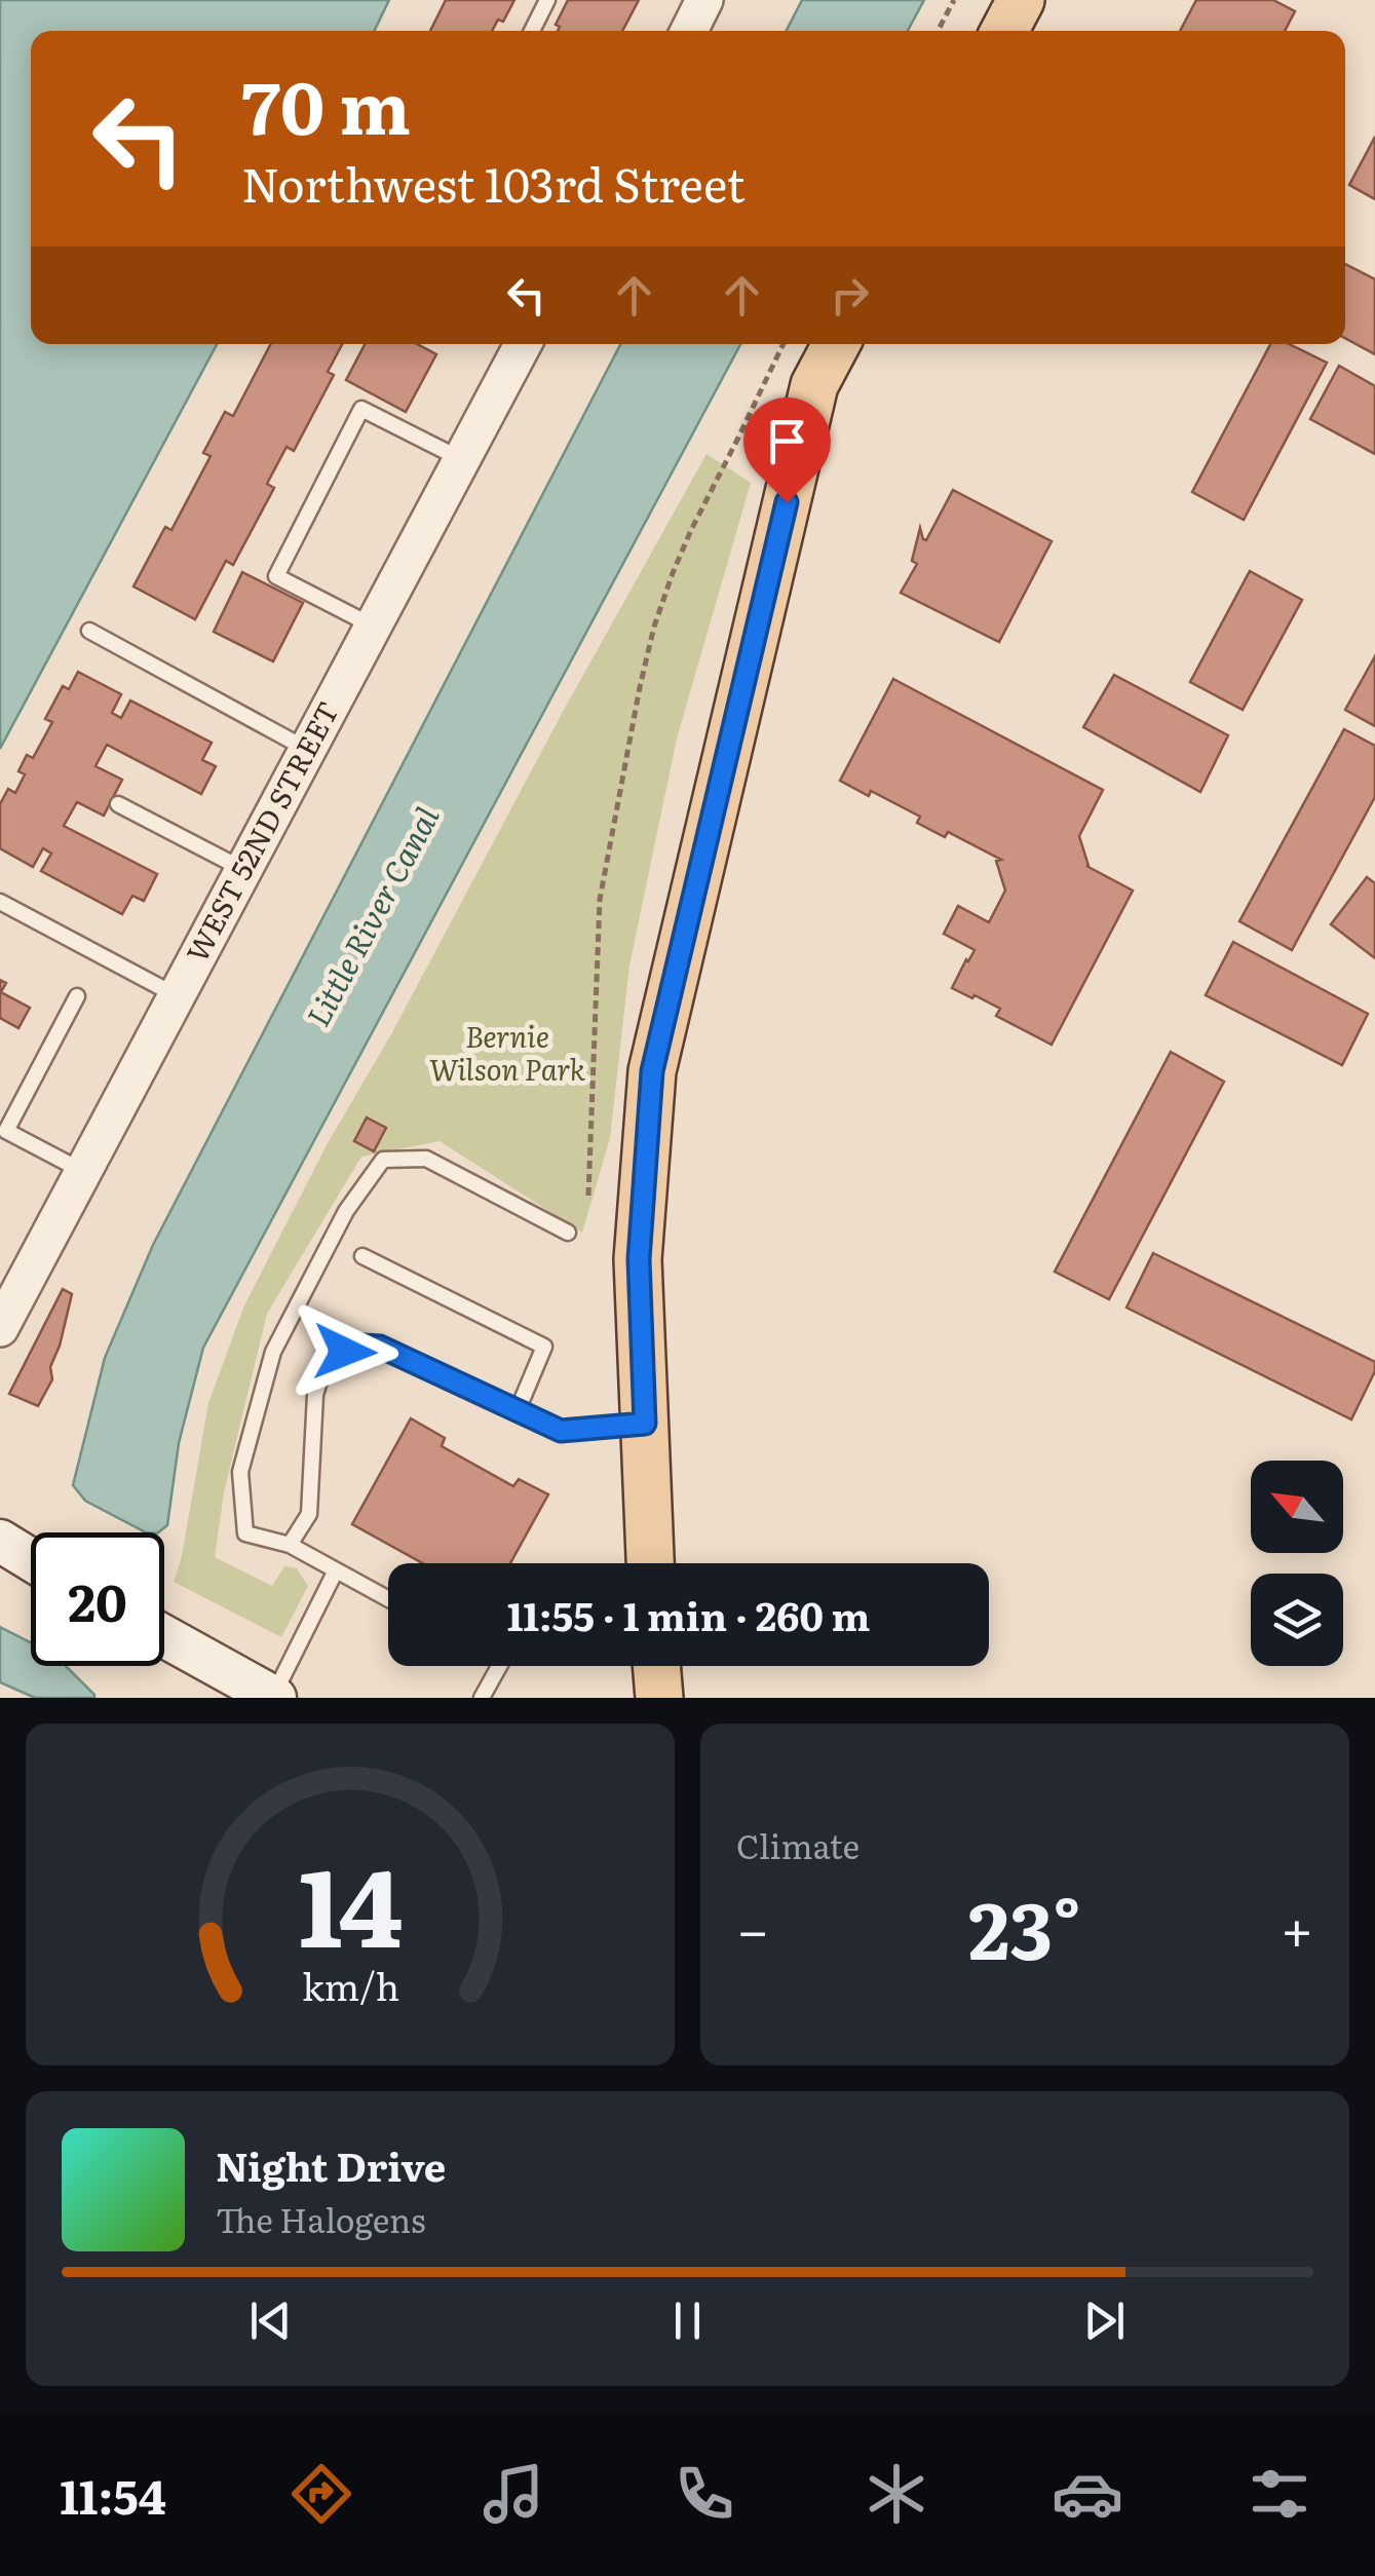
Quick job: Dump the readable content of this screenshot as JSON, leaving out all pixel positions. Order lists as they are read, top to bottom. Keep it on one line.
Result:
{"streets":{"street":["WEST 52ND STREET"]},"water":["Little River Canal"],"parks":["Bernie Wilson Park"],"north":"top left","page":{"turn":["70 m","Northwest 103rd Street"],"limit":"20","trip":"11:55 · 1 min · 260 m","tile":"Climate","heat":["−","23°","+"],"song":["Night Drive","The Halogens"],"tabs":"11:54","gauge":["14","km/h"]}}
